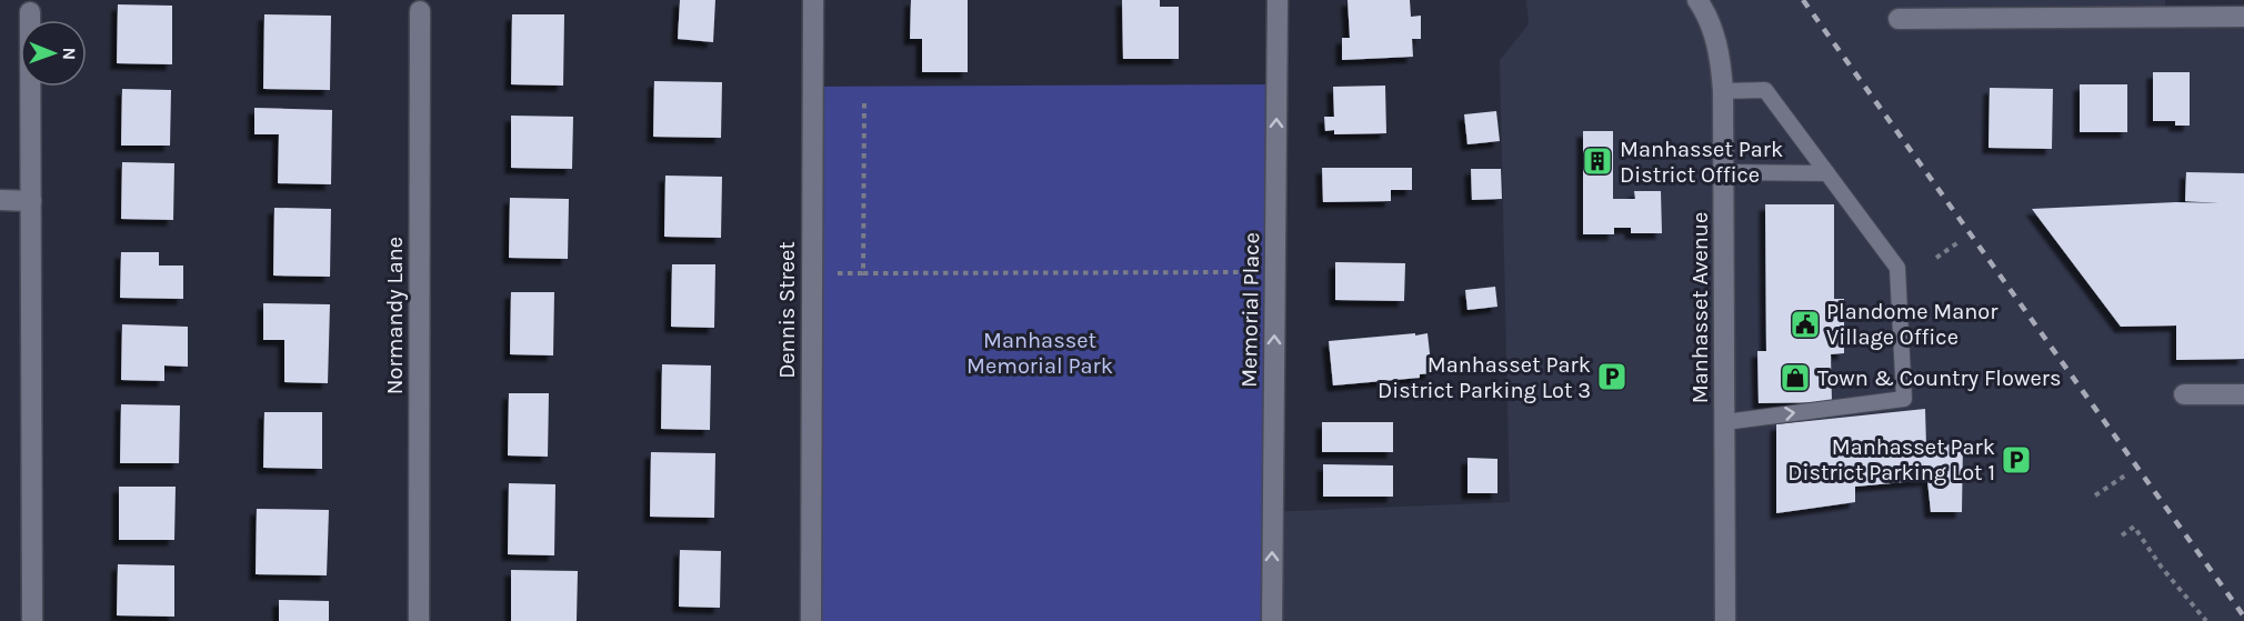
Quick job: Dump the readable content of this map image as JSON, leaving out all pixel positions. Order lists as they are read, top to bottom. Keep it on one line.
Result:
{"streets":{"street":["Manhasset Avenue","Dennis Street","Memorial Place","Normandy Lane"]},"one_way":["Memorial Place"],"parks":["Manhasset Memorial Park"],"places":{"building":["Manhasset Park District Office"],"public building":["Plandome Manor Village Office"],"parking":["Manhasset Park District Parking Lot 3","Manhasset Park District Parking Lot 1"],"shop":["Town & Country Flowers"]},"north":"right"}
